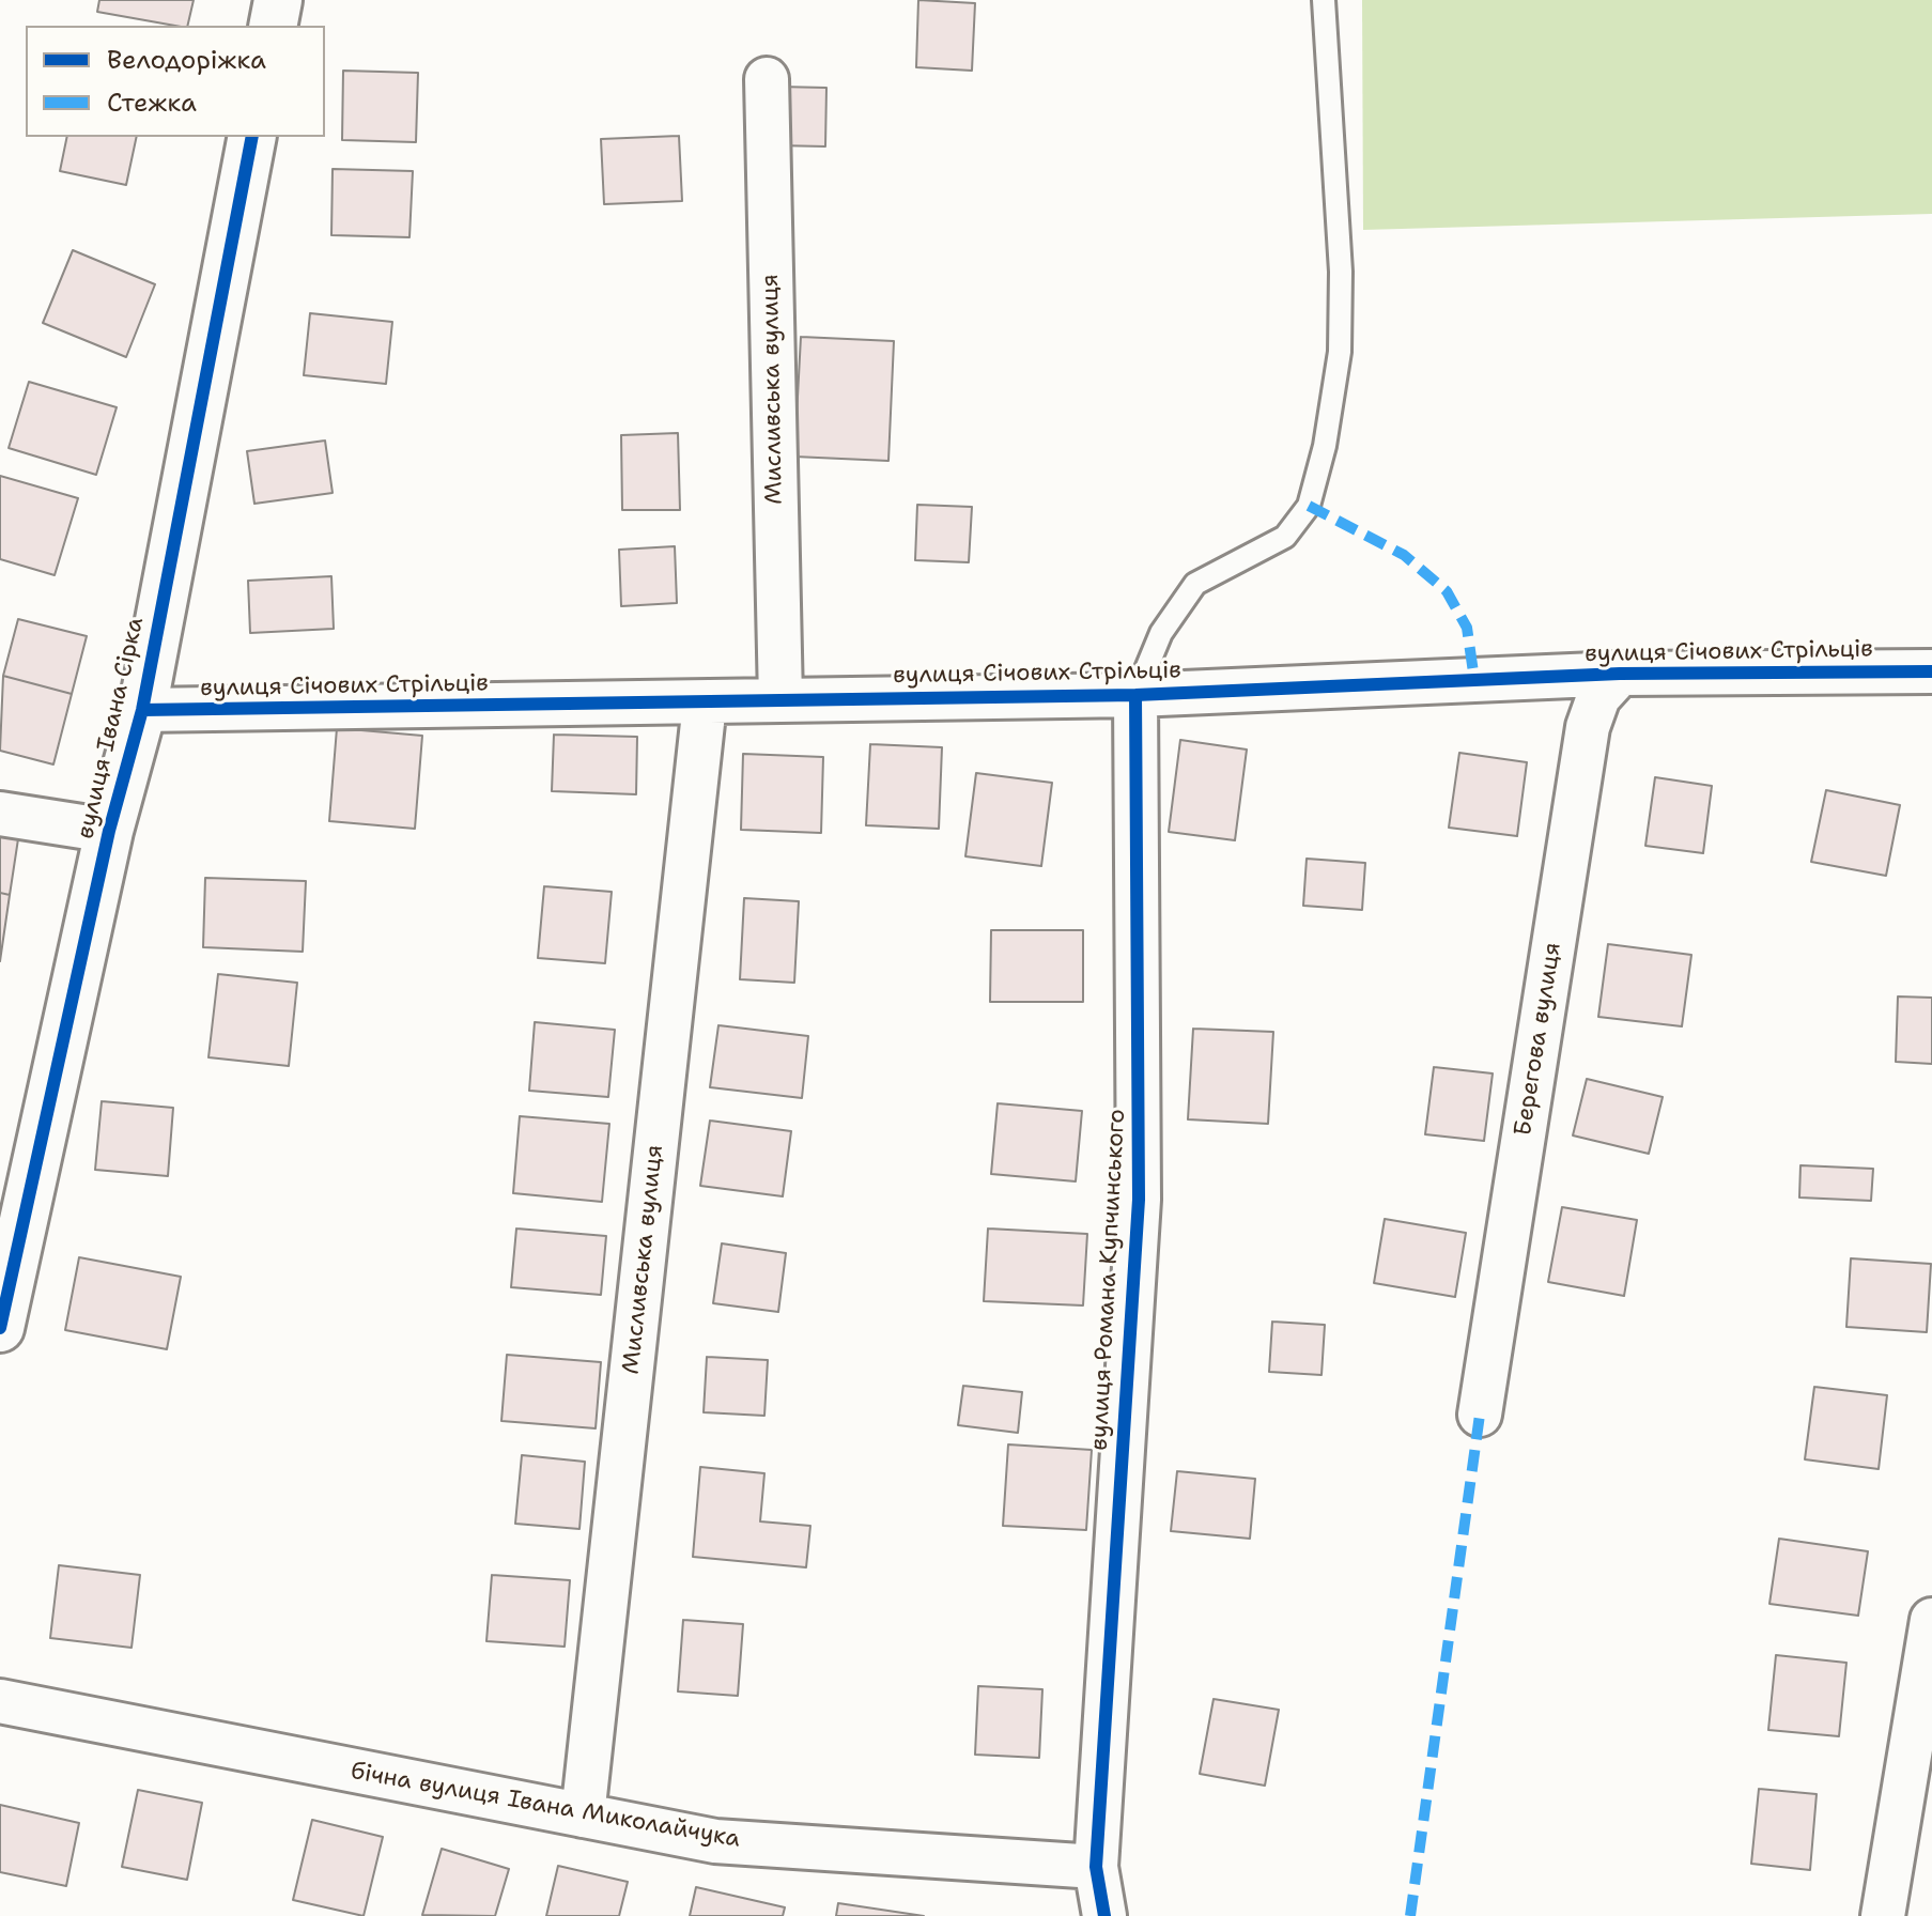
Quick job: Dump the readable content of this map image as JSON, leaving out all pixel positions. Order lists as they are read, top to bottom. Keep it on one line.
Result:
{"streets":{"street":["Мисливська вулиця","вулиця Січових Стрільців","вулиця Івана Сірка","Берегова вулиця","вулиця Романа Купчинського","бічна вулиця Івана Миколайчука"]},"crossings":[["Мисливська вулиця","вулиця Січових Стрільців"],["Мисливська вулиця","бічна вулиця Івана Миколайчука"],["вулиця Січових Стрільців","вулиця Івана Сірка"],["вулиця Січових Стрільців","Берегова вулиця"],["вулиця Січових Стрільців","вулиця Романа Купчинського"],["вулиця Романа Купчинського","бічна вулиця Івана Миколайчука"]],"legend":["Велодоріжка","Стежка"]}
